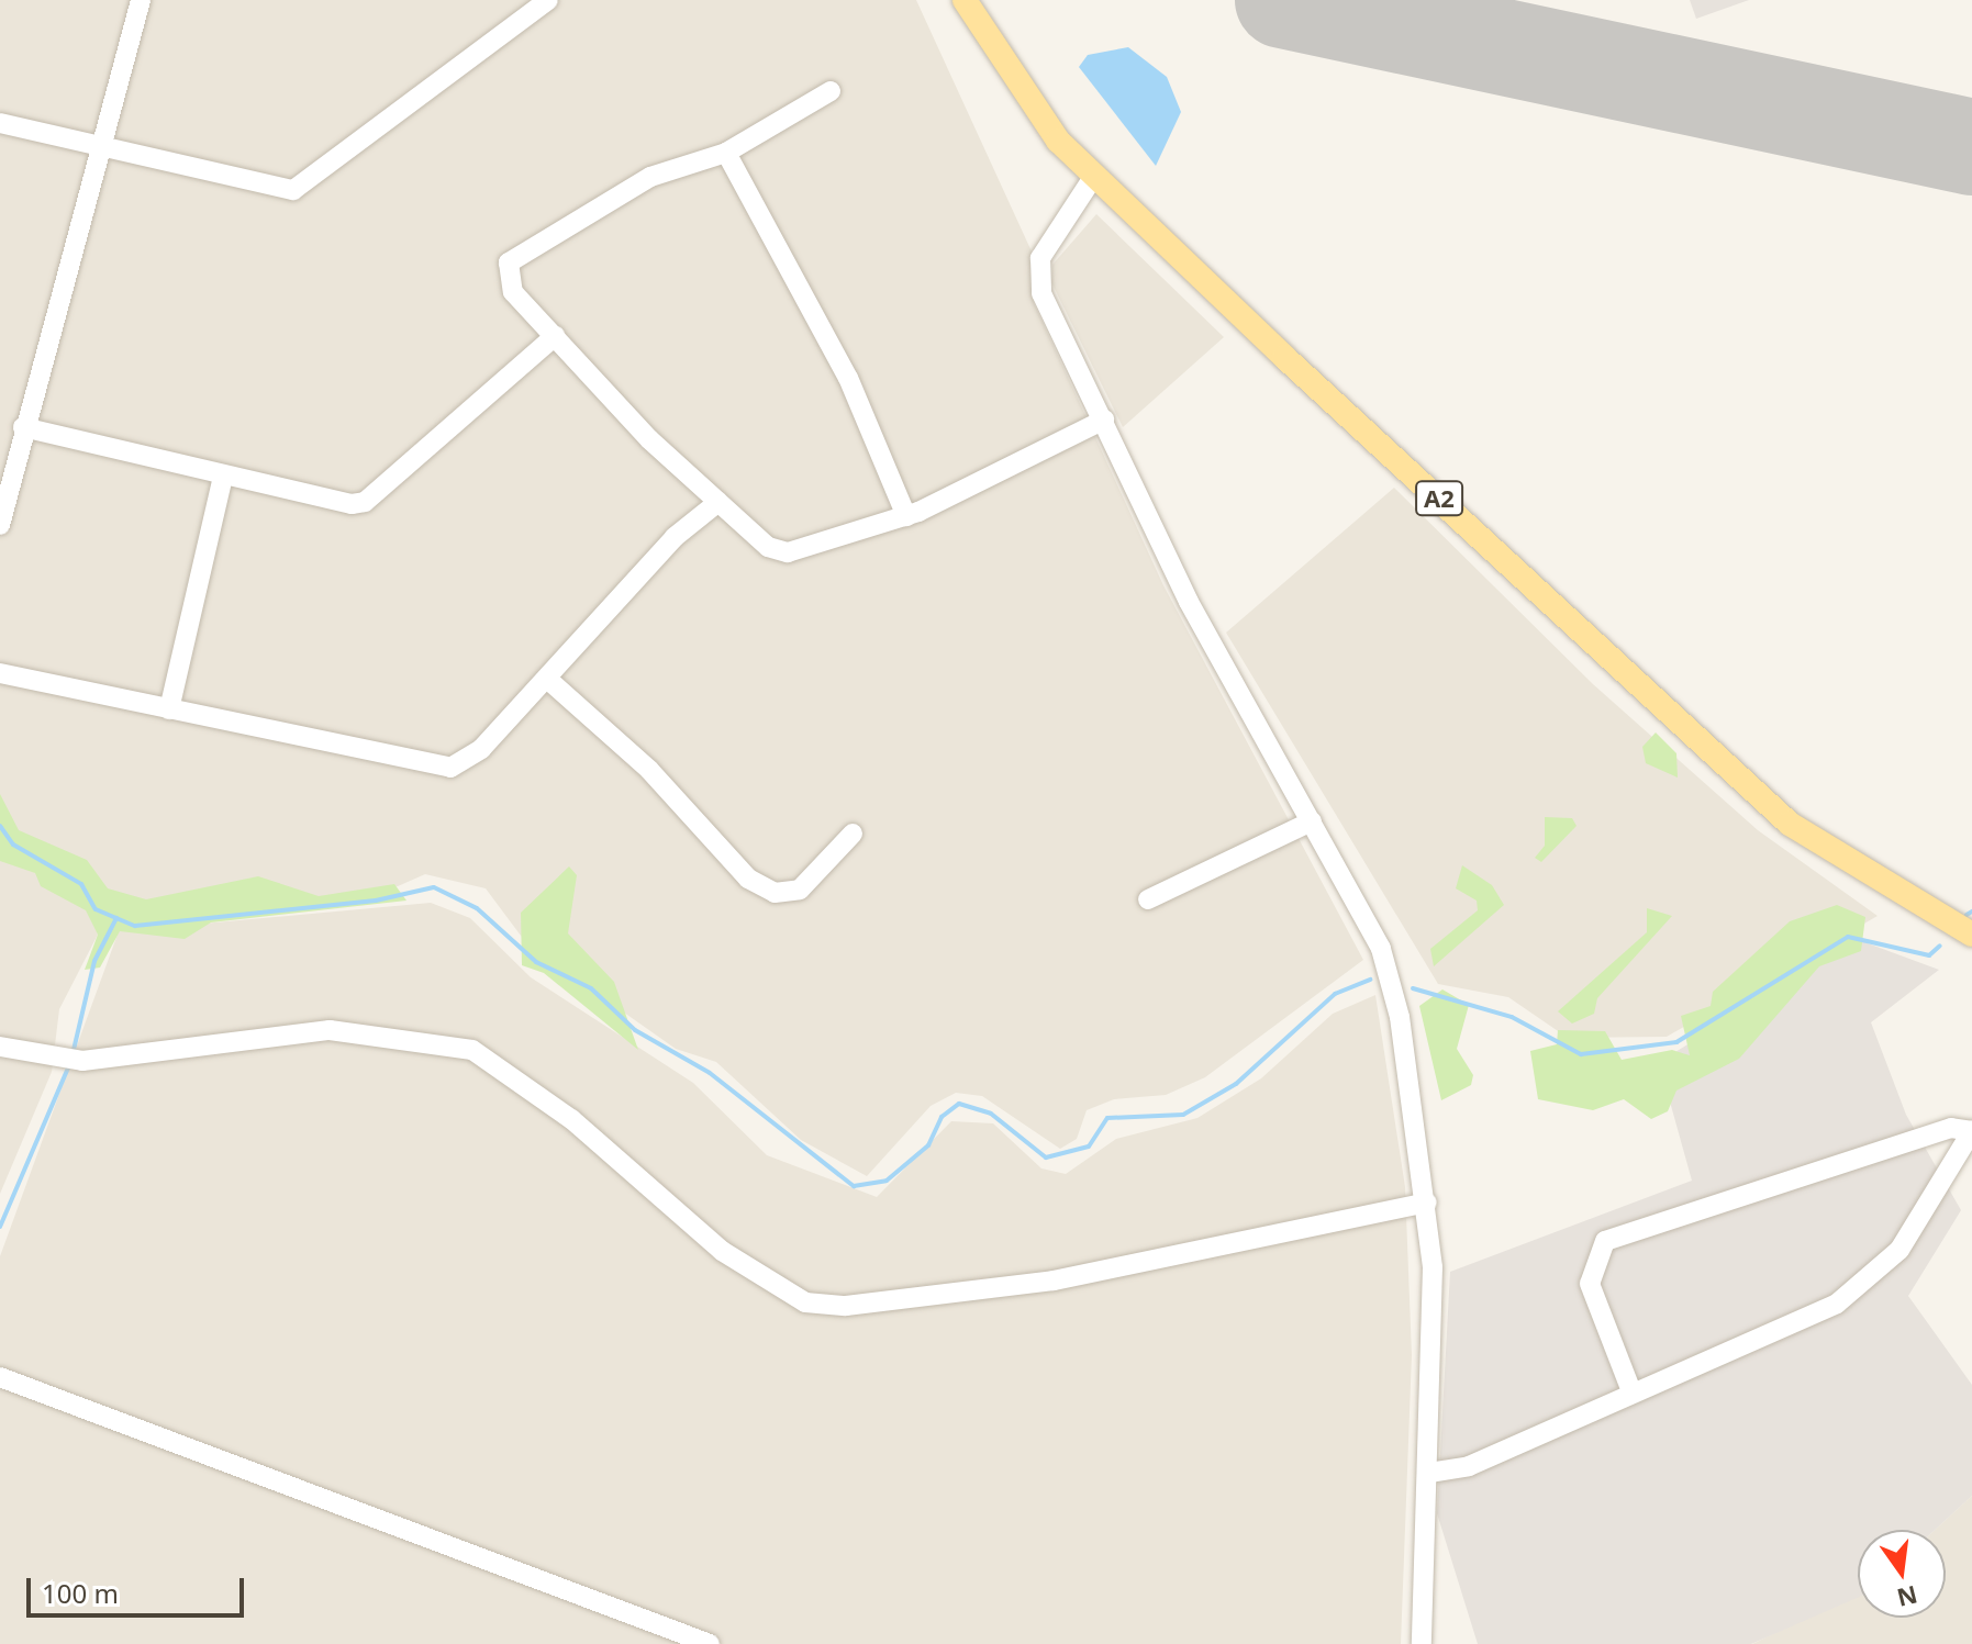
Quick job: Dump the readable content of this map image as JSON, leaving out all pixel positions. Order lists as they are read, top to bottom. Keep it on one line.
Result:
{"streets":{"main road":["A2"]},"scale_bar":"100 m","north":"bottom"}
